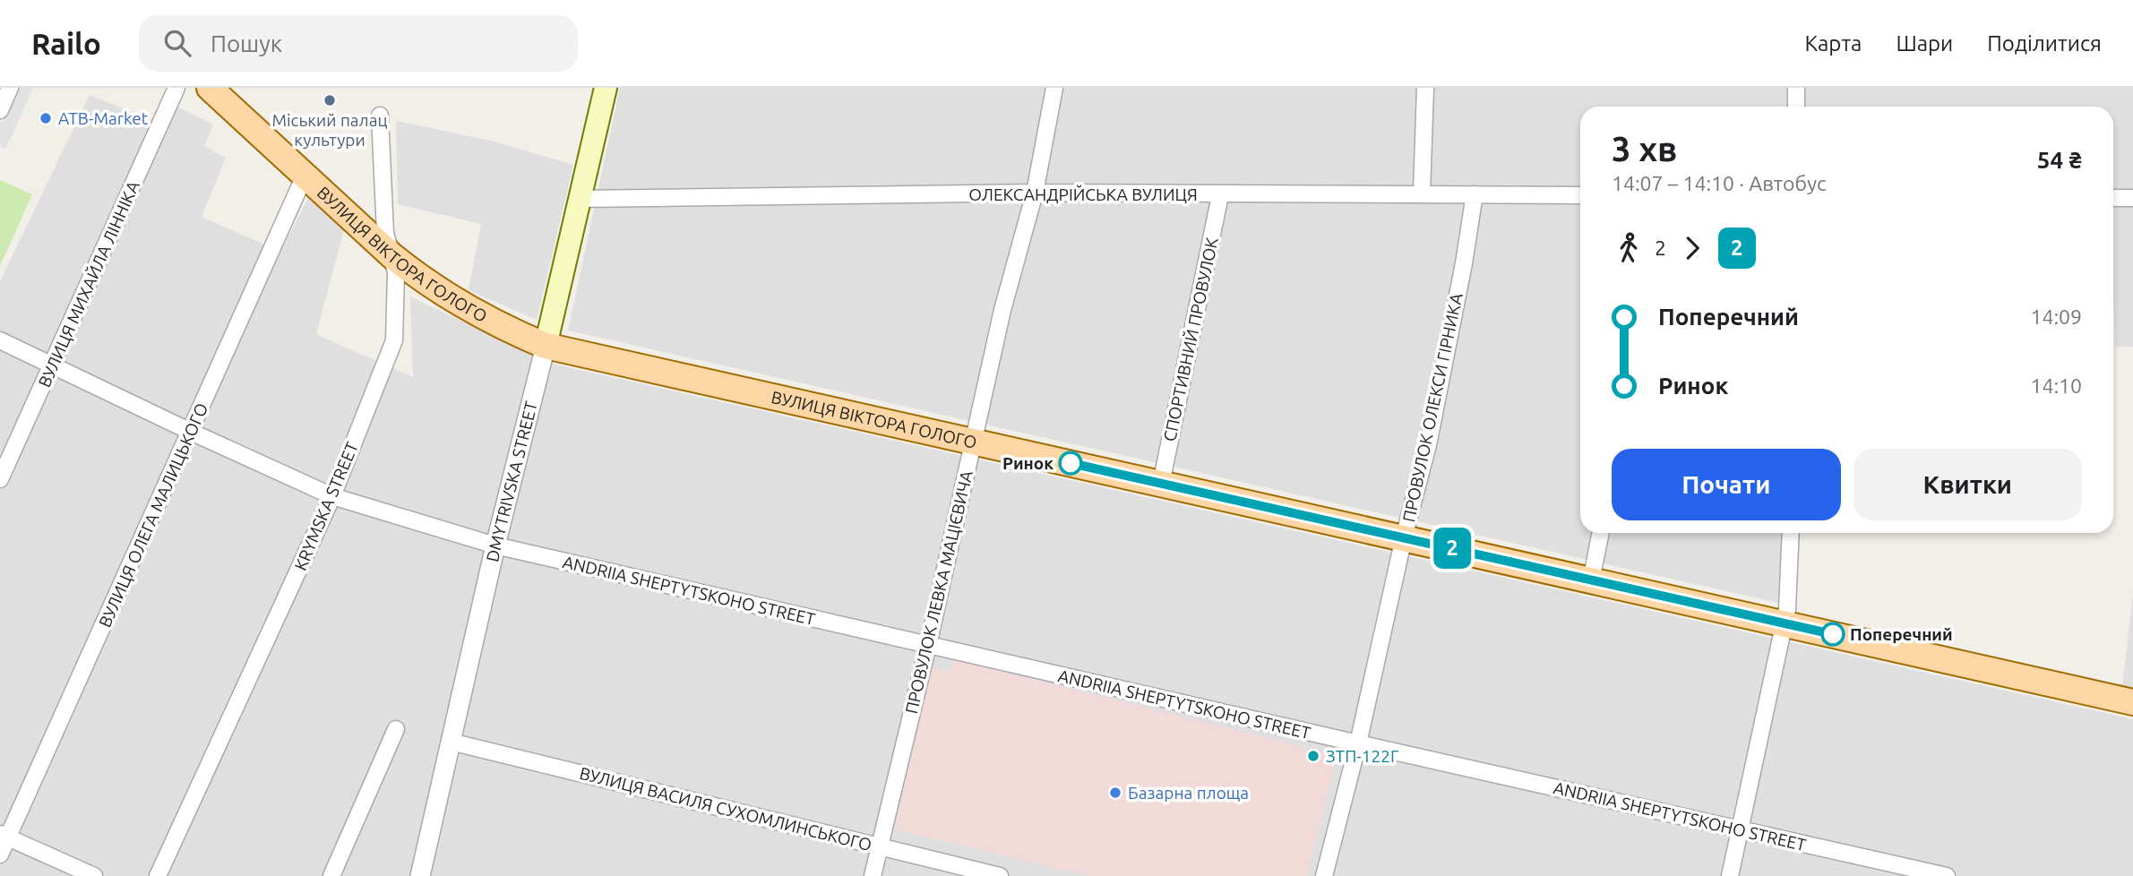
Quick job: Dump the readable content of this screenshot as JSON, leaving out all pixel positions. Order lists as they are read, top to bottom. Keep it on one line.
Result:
{"streets":{"main road":["ВУЛИЦЯ ВІКТОРА ГОЛОГО","DMYTRIVSKA STREET"],"street":["ОЛЕКСАНДРІЙСЬКА ВУЛИЦЯ","ВУЛИЦЯ МИХАЙЛА ЛІННІКА","СПОРТИВНИЙ ПРОВУЛОК","ПРОВУЛОК ОЛЕКСИ ГІРНИКА","KRYMSKA STREET","ВУЛИЦЯ ОЛЕГА МАЛИЦЬКОГО","ANDRIIA SHEPTYTSKOHO STREET","ПРОВУЛОК ЛЕВКА МАЦІЄВИЧА","ВУЛИЦЯ ВАСИЛЯ СУХОМЛИНСЬКОГО"]},"crossings":[["ОЛЕКСАНДРІЙСЬКА ВУЛИЦЯ","СПОРТИВНИЙ ПРОВУЛОК"],["ОЛЕКСАНДРІЙСЬКА ВУЛИЦЯ","ПРОВУЛОК ОЛЕКСИ ГІРНИКА"],["ОЛЕКСАНДРІЙСЬКА ВУЛИЦЯ","DMYTRIVSKA STREET"],["ОЛЕКСАНДРІЙСЬКА ВУЛИЦЯ","ПРОВУЛОК ЛЕВКА МАЦІЄВИЧА"],["ВУЛИЦЯ ВІКТОРА ГОЛОГО","СПОРТИВНИЙ ПРОВУЛОК"],["ВУЛИЦЯ ВІКТОРА ГОЛОГО","ПРОВУЛОК ОЛЕКСИ ГІРНИКА"],["ВУЛИЦЯ ВІКТОРА ГОЛОГО","DMYTRIVSKA STREET"],["ВУЛИЦЯ ВІКТОРА ГОЛОГО","KRYMSKA STREET"],["ВУЛИЦЯ ВІКТОРА ГОЛОГО","ВУЛИЦЯ ОЛЕГА МАЛИЦЬКОГО"],["ВУЛИЦЯ ВІКТОРА ГОЛОГО","ПРОВУЛОК ЛЕВКА МАЦІЄВИЧА"],["ВУЛИЦЯ МИХАЙЛА ЛІННІКА","ANDRIIA SHEPTYTSKOHO STREET"],["ПРОВУЛОК ОЛЕКСИ ГІРНИКА","ANDRIIA SHEPTYTSKOHO STREET"],["DMYTRIVSKA STREET","ANDRIIA SHEPTYTSKOHO STREET"],["DMYTRIVSKA STREET","ВУЛИЦЯ ВАСИЛЯ СУХОМЛИНСЬКОГО"],["KRYMSKA STREET","ANDRIIA SHEPTYTSKOHO STREET"],["ВУЛИЦЯ ОЛЕГА МАЛИЦЬКОГО","ANDRIIA SHEPTYTSKOHO STREET"],["ANDRIIA SHEPTYTSKOHO STREET","ПРОВУЛОК ЛЕВКА МАЦІЄВИЧА"],["ПРОВУЛОК ЛЕВКА МАЦІЄВИЧА","ВУЛИЦЯ ВАСИЛЯ СУХОМЛИНСЬКОГО"]],"places":["Міський палац культури","ATB-Market","Ринок","Поперечний","ЗТП-122Г","Базарна площа"],"lines":["bus line 2"],"page":{"header":"Railo","search":"Пошук","nav":["Карта","Шари","Поділитися"],"on_map":"2","heading":["3 хв","14:07 – 14:10 · Автобус","54 ₴"],"legs":["2","2"],"list":[{"name":"Поперечний","value":"14:09"},{"name":"Ринок","value":"14:10"}],"buttons":["Почати","Квитки"]}}
